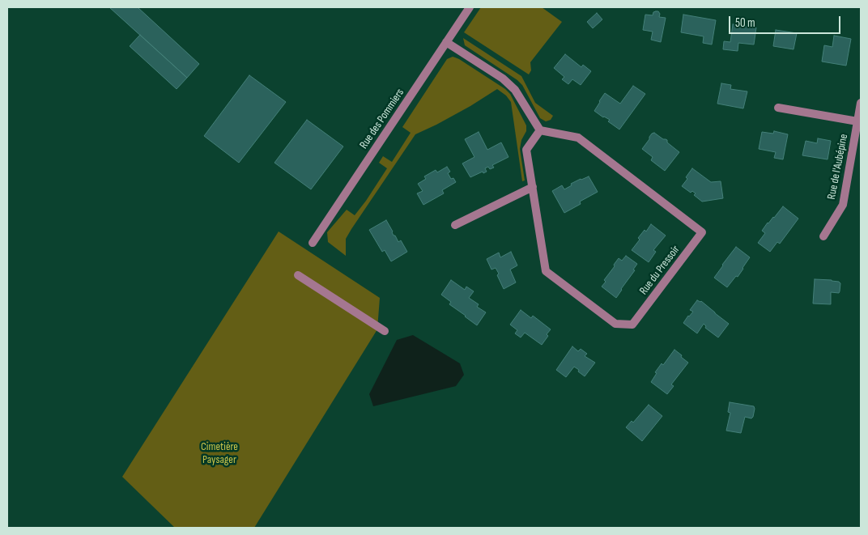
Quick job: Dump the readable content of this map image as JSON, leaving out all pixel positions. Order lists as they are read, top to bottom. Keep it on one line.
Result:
{"streets":{"street":["Rue des Pommiers","Rue de l'Aubépine","Rue du Pressoir"]},"parks":["Cimetière Paysager"],"scale_bar":"50 m"}
